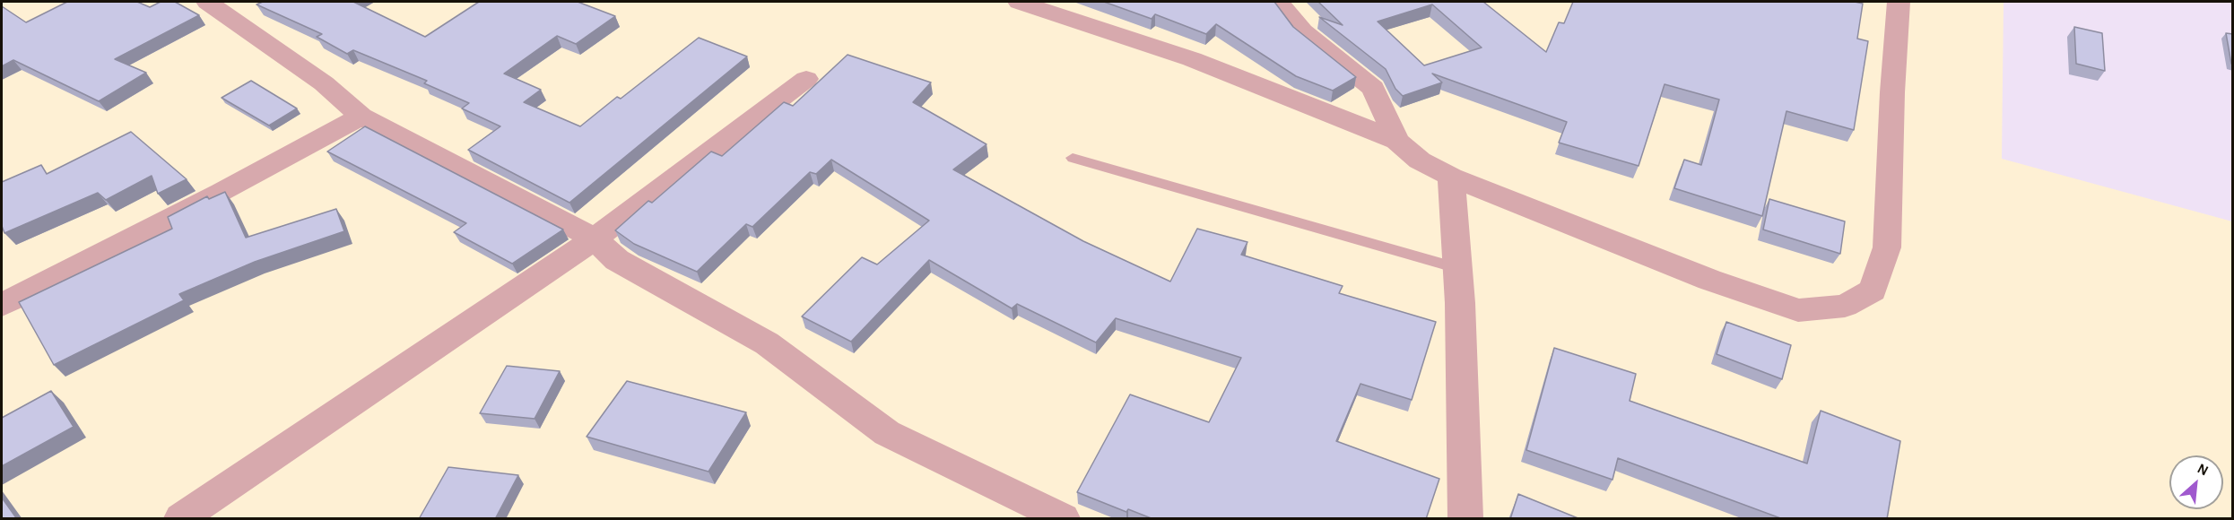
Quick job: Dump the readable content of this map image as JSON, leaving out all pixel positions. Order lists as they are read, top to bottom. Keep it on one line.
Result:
{"north":"top right"}
